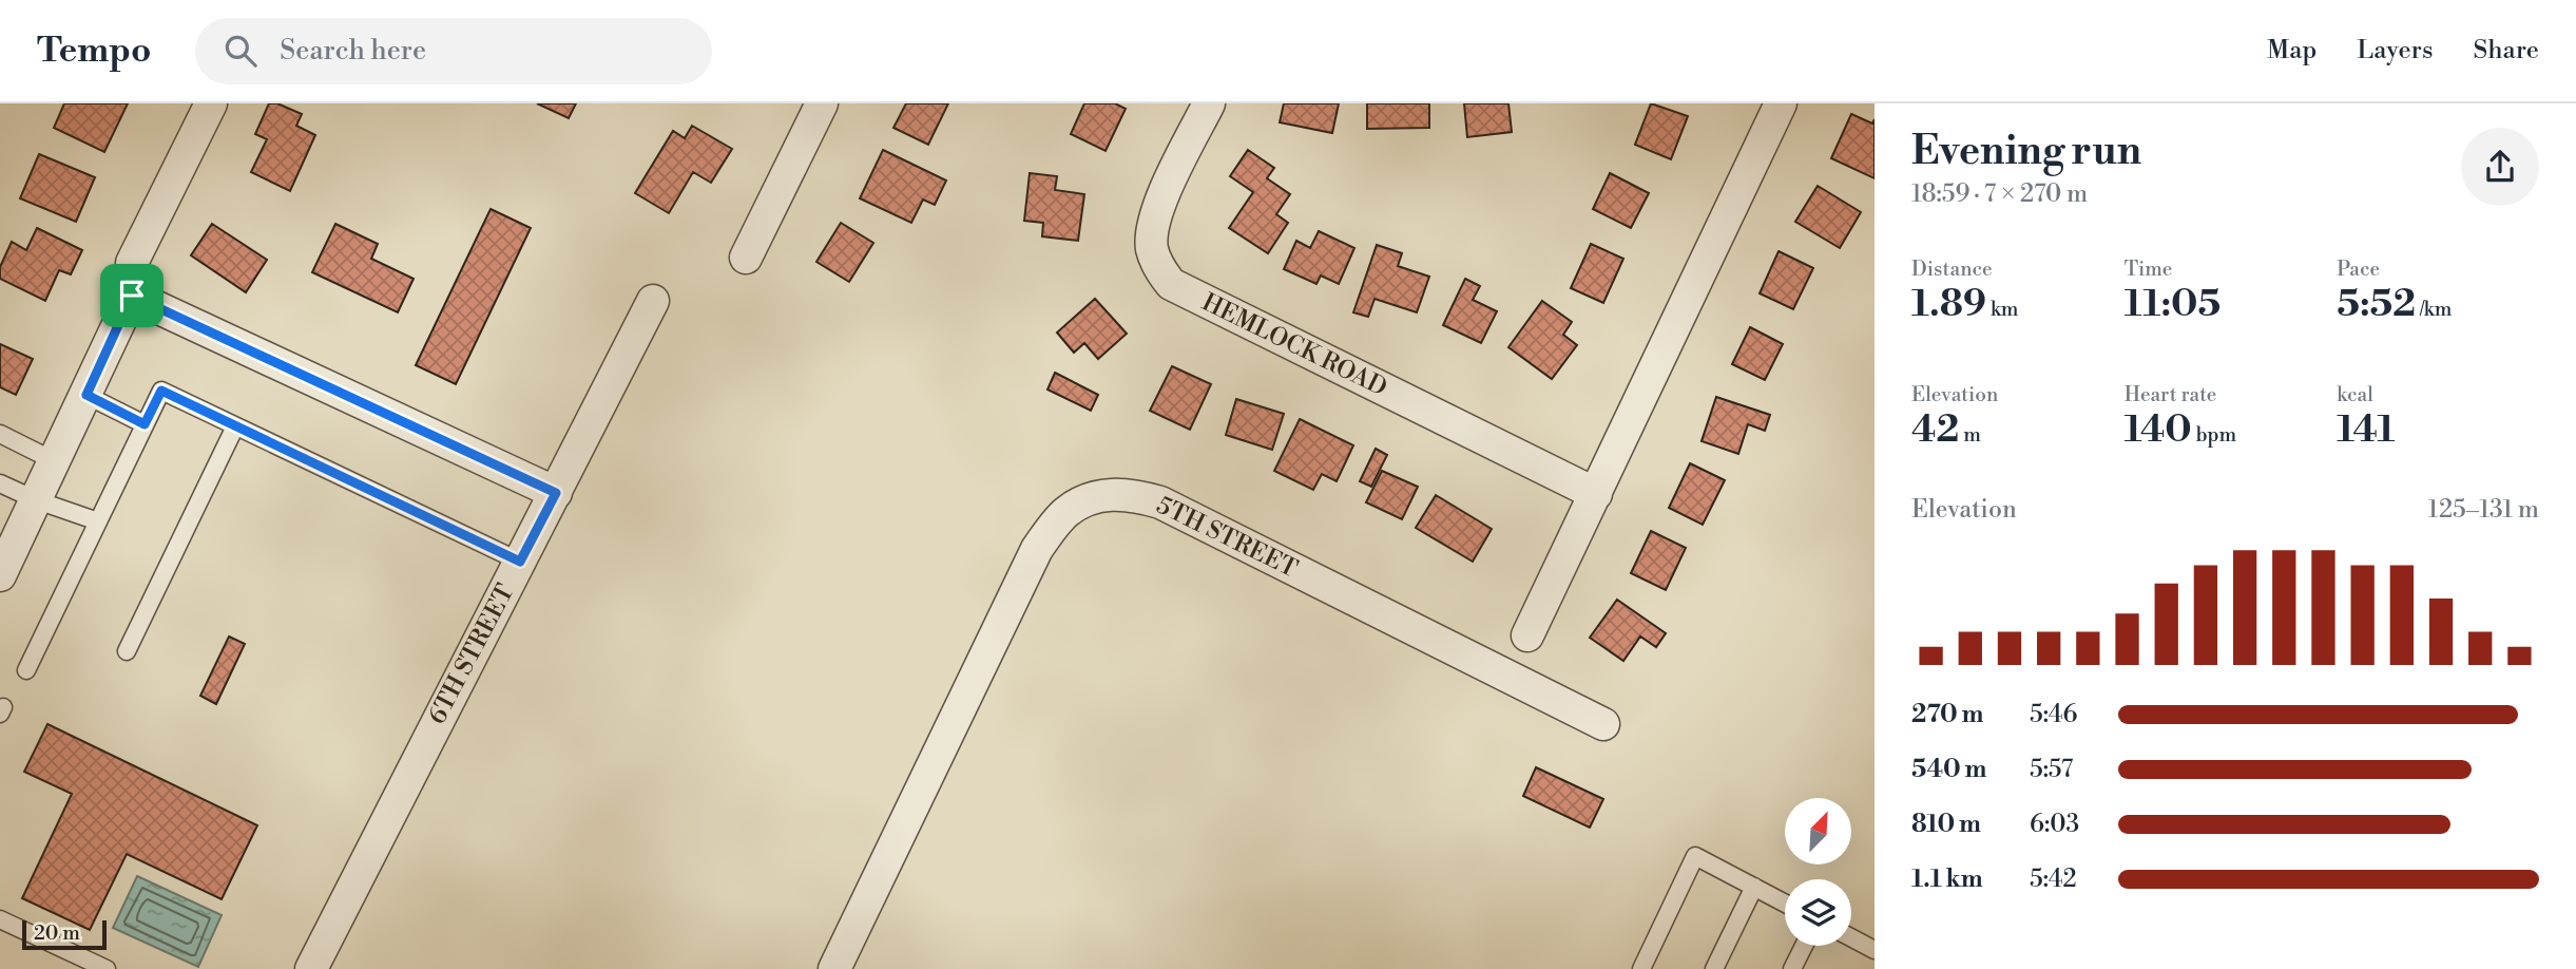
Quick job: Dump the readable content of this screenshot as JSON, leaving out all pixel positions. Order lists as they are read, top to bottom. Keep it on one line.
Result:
{"streets":{"street":["HEMLOCK ROAD","5TH STREET","6TH STREET"]},"scale_bar":"20 m","north":"top right","page":{"header":"Tempo","search":"Search here","nav":["Map","Layers","Share"],"heading":["Evening run","18:59 · 7 × 270 m"],"stats":[["Distance","1.89 km"],["Time","11:05"],["Pace","5:52 /km"],["Elevation","42 m"],["Heart rate","140 bpm"],["kcal","141"]],"chart":["Elevation","125–131 m"],"list":[{"name":"270 m","note":"5:46"},{"name":"540 m","note":"5:57"},{"name":"810 m","note":"6:03"},{"name":"1.1 km","note":"5:42"}],"scale":"20 m"}}
